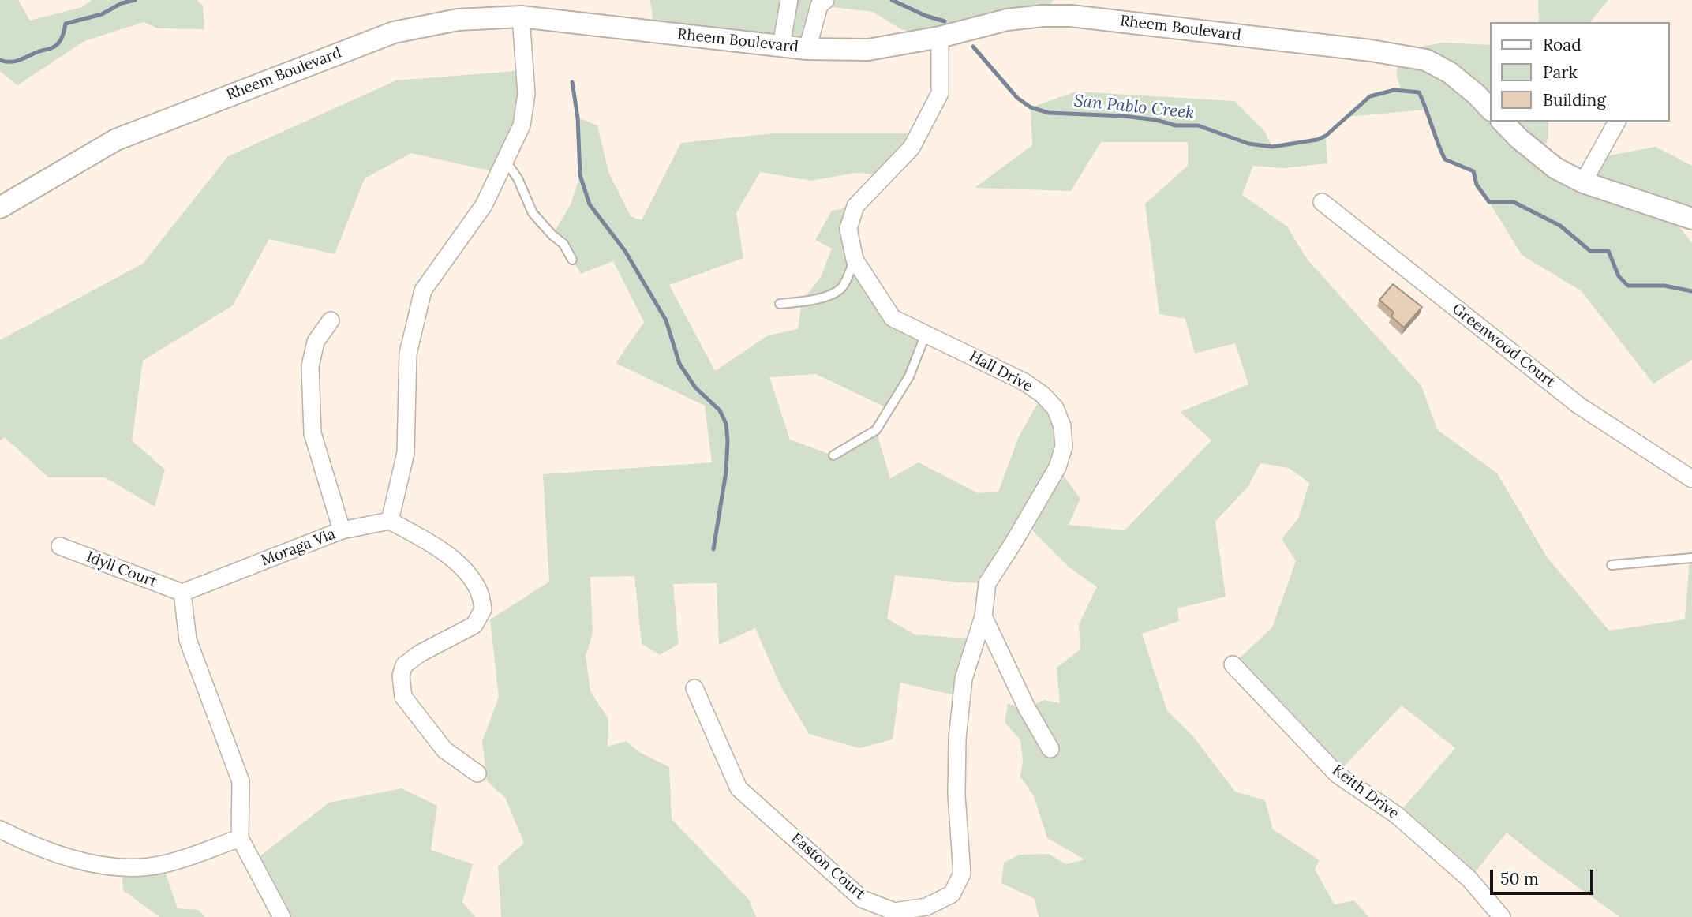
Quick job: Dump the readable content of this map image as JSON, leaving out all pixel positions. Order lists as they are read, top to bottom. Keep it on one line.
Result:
{"streets":{"street":["Rheem Boulevard","Greenwood Court","Hall Drive","Moraga Via","Idyll Court","Keith Drive","Easton Court"]},"crossings":[["Rheem Boulevard","Hall Drive"],["Hall Drive","Easton Court"],["Moraga Via","Idyll Court"]],"water":["San Pablo Creek"],"legend":["Road","Park","Building"],"scale_bar":"50 m"}
